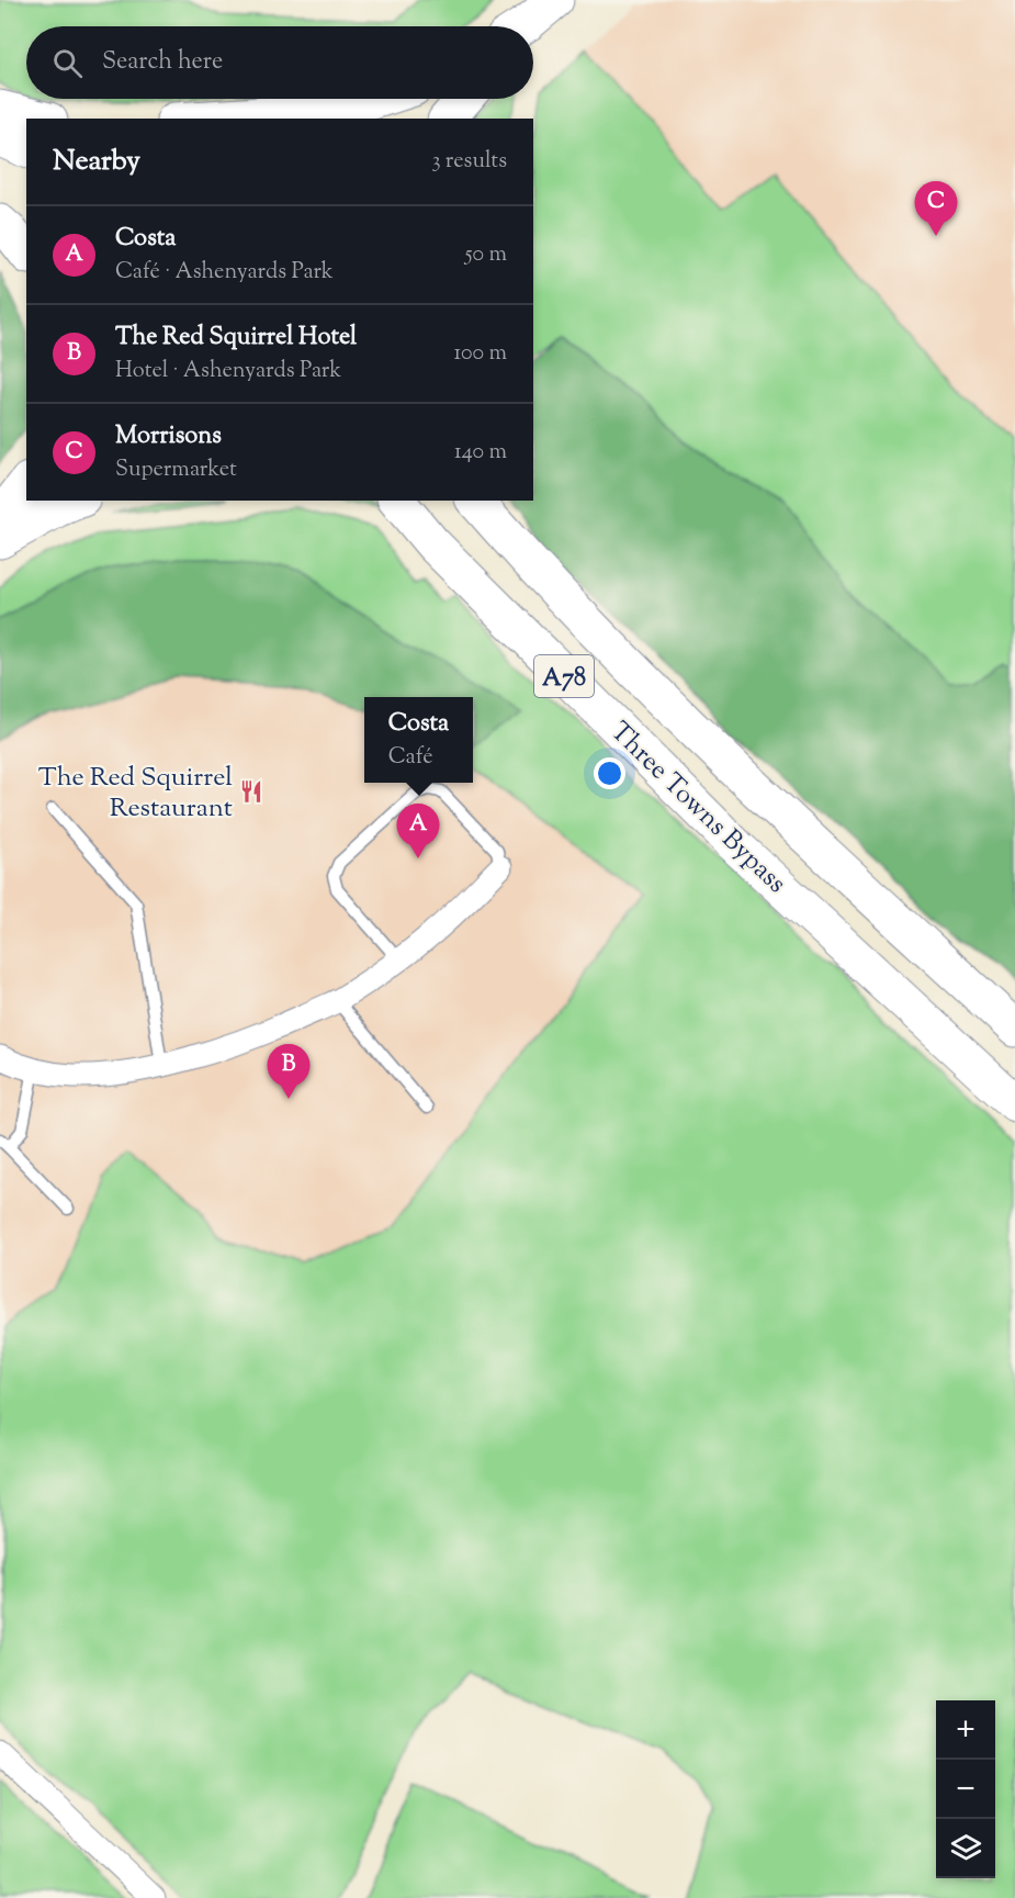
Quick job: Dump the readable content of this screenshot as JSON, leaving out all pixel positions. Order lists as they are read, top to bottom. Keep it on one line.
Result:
{"streets":{"main road":["A78","Three Towns Bypass"]},"places":{"restaurant":["The Red Squirrel Restaurant"]},"page":{"search":"Search here","heading":["Nearby","3 results"],"pins":["C","A","B"],"list":[{"mark":"A","name":"Costa","note":"Café · Ashenyards Park","value":"50 m"},{"mark":"B","name":"The Red Squirrel Hotel","note":"Hotel · Ashenyards Park","value":"100 m"},{"mark":"C","name":"Morrisons","note":"Supermarket","value":"140 m"}],"popup":["Costa","Café"],"map_buttons":["+","−"]}}
